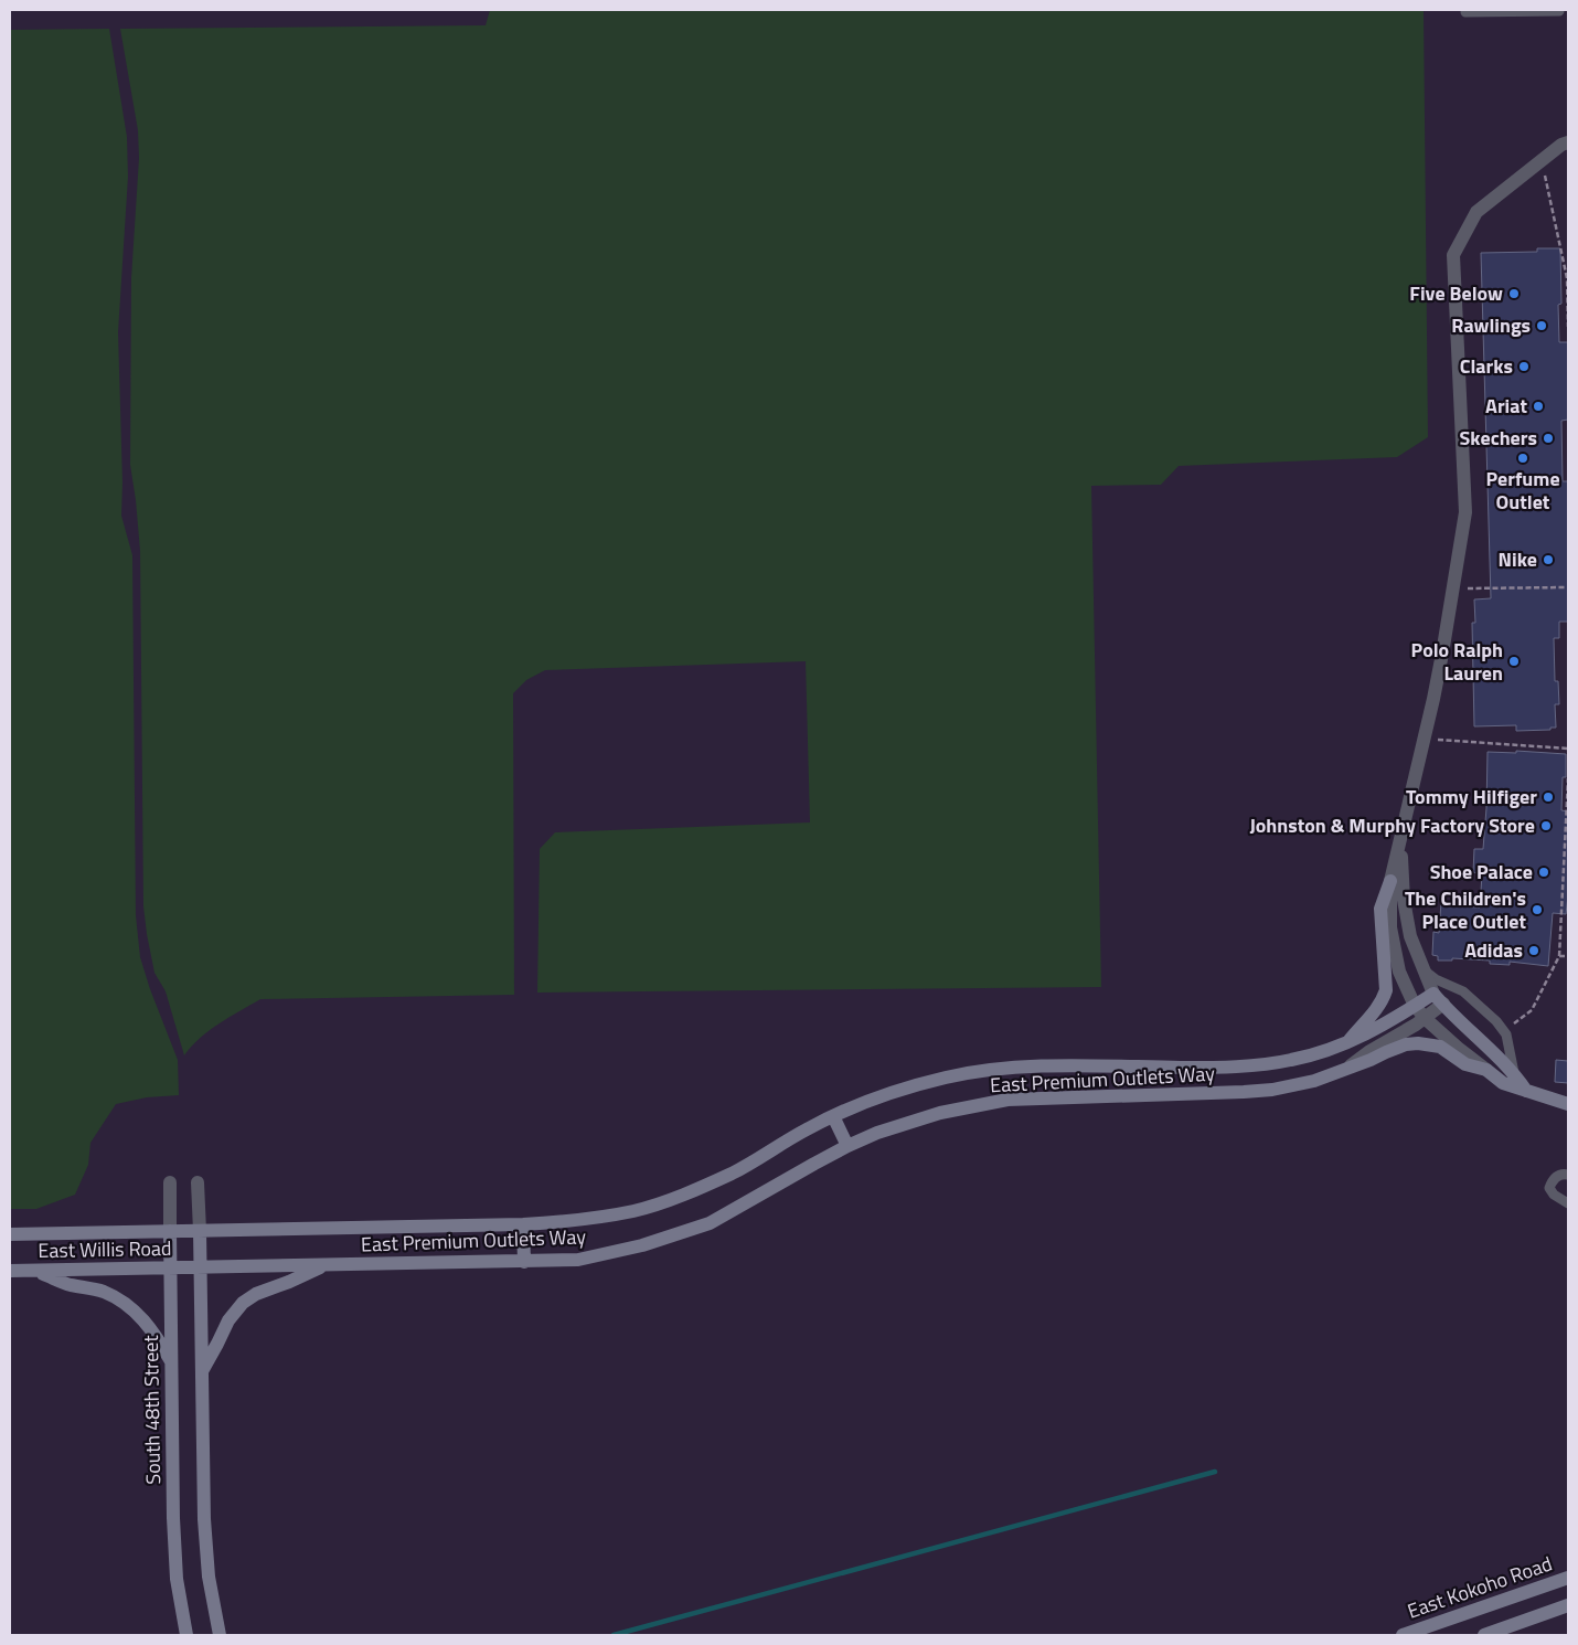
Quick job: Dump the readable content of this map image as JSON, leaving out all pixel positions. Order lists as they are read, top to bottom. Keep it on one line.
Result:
{"streets":{"street":["East Premium Outlets Way","East Willis Road","South 48th Street","East Kokoho Road"]},"crossings":[["East Premium Outlets Way","East Willis Road"],["East Willis Road","South 48th Street"]],"places":["Five Below","Rawlings","Clarks","Ariat","Skechers","Perfume Outlet","Nike","Polo Ralph Lauren","Tommy Hilfiger","Johnston & Murphy Factory Store","Shoe Palace","The Children's Place Outlet","Adidas"]}
